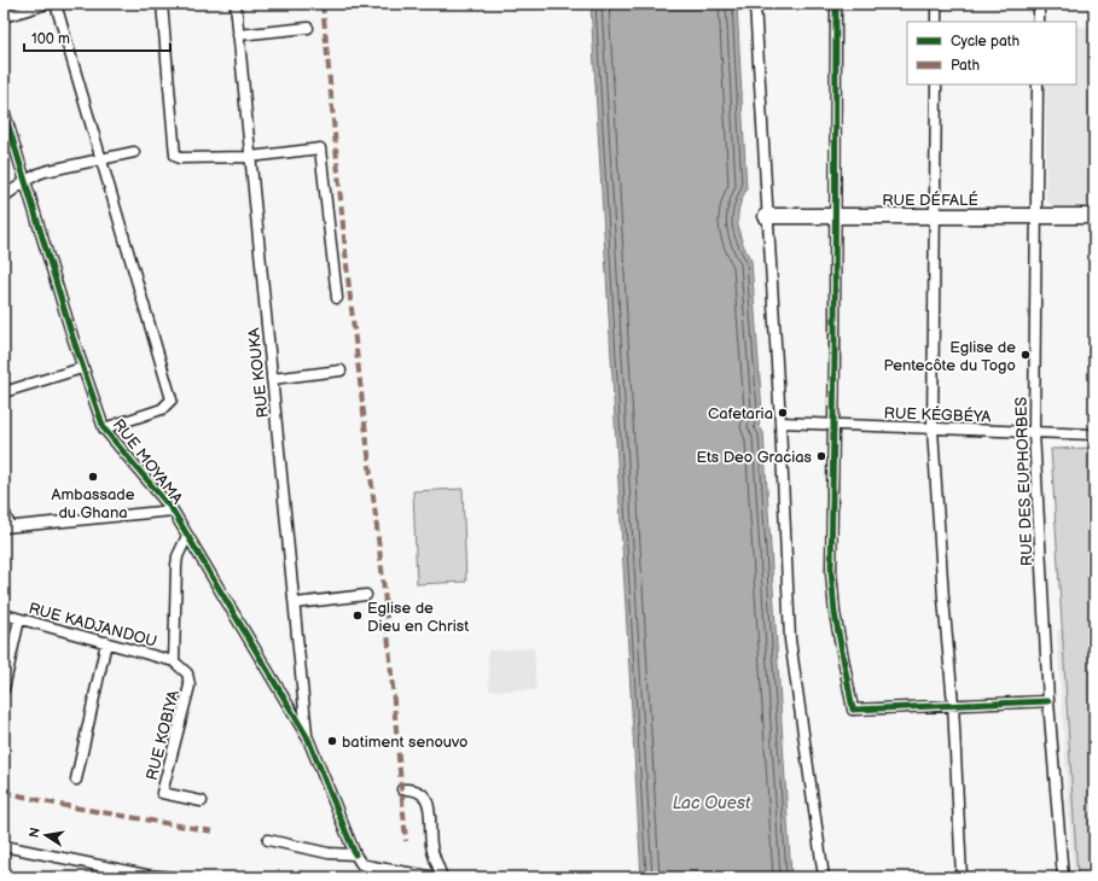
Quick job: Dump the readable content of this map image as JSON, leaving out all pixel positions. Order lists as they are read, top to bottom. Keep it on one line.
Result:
{"streets":{"street":["RUE DÉFALÉ","RUE KOUKA","RUE KÉGBÉYA","RUE MOYAMA","RUE DES EUPHORBES","RUE KADJANDOU","RUE KOBIYA"]},"crossings":[["RUE DÉFALÉ","RUE DES EUPHORBES"],["RUE KOUKA","RUE MOYAMA"],["RUE KÉGBÉYA","RUE DES EUPHORBES"],["RUE KADJANDOU","RUE KOBIYA"]],"water":["Lac Ouest"],"places":["Eglise de Pentecôte du Togo","Cafetaria","Ets Deo Gracias","Ambassade du Ghana","Eglise de Dieu en Christ","batiment senouvo"],"legend":["Cycle path","Path"],"scale_bar":"100 m","north":"left"}
